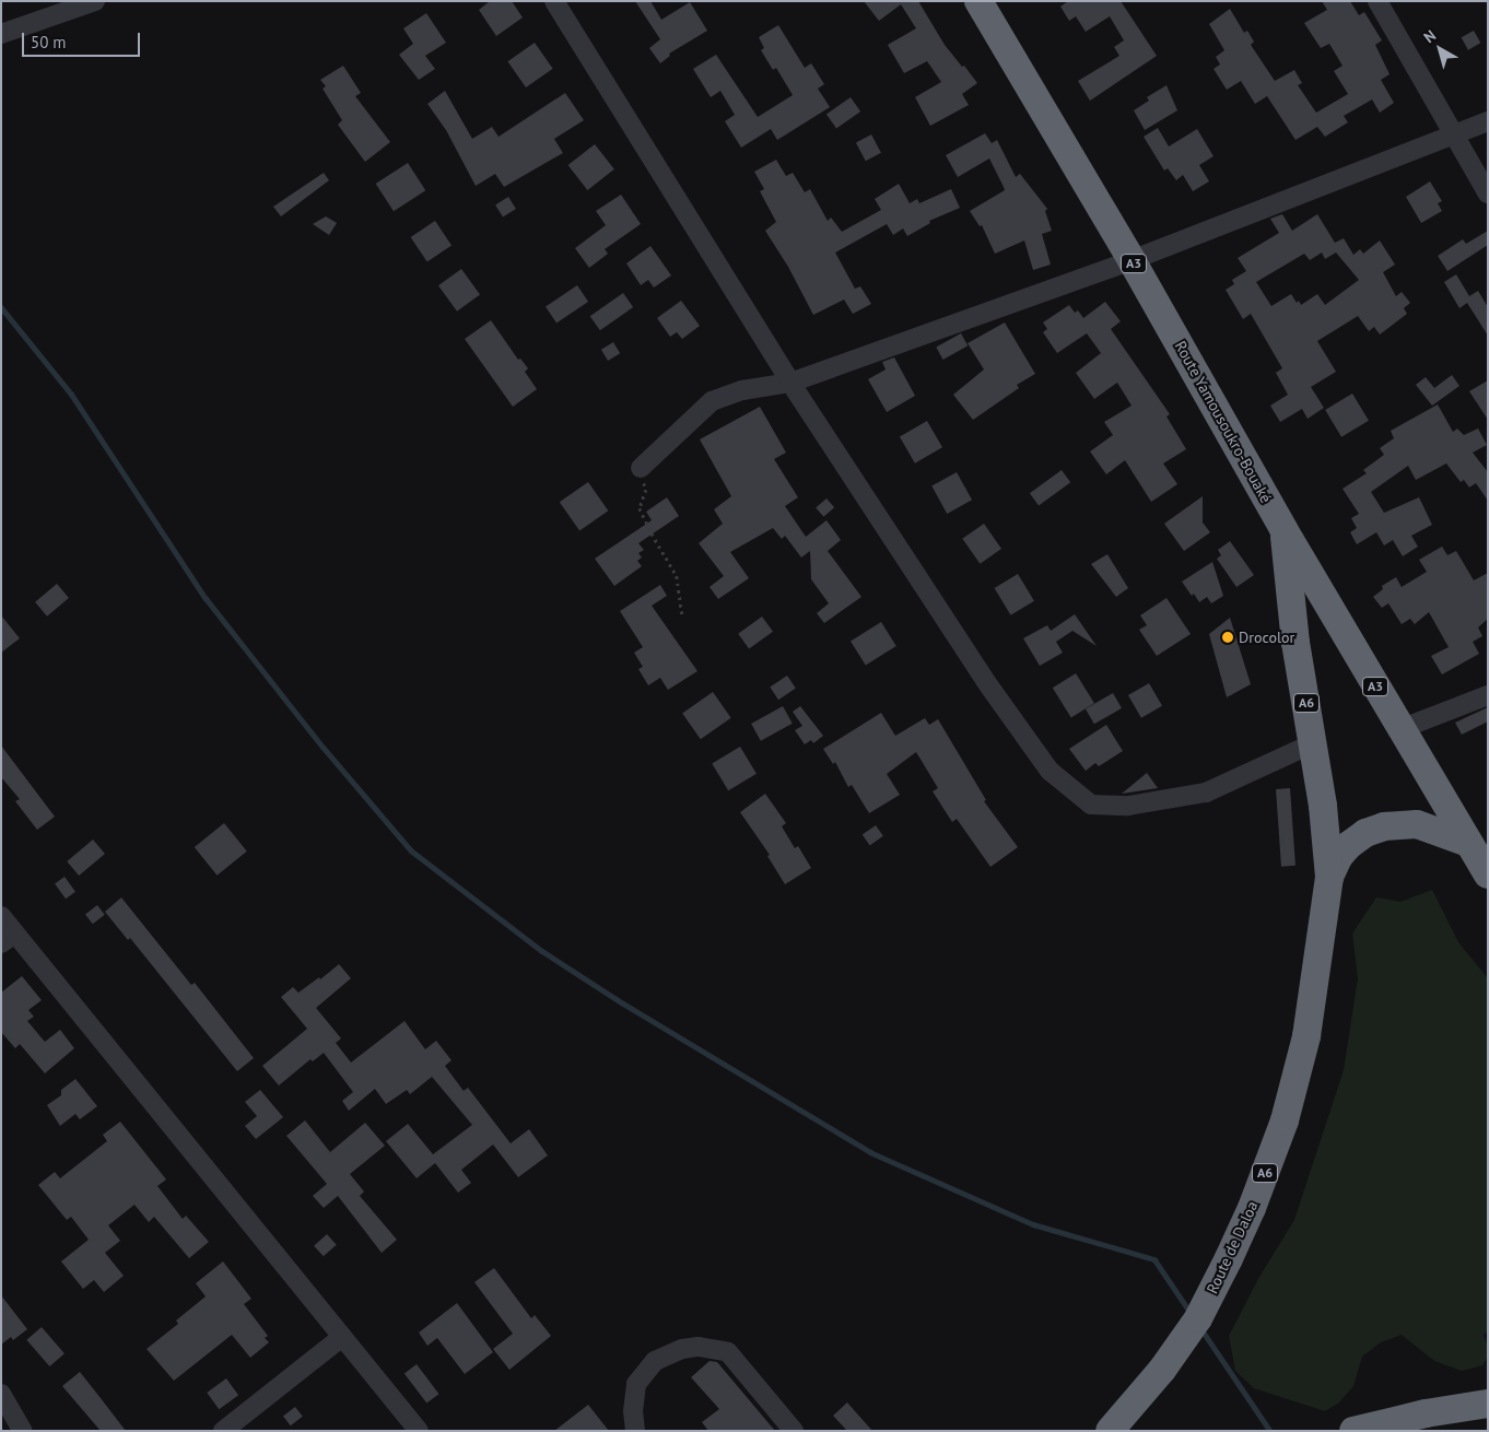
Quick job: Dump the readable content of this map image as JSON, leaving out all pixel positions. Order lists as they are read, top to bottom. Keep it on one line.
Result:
{"streets":{"highway":["A3","Route Yamousoukro-Bouaké","A6","Route de Daloa"]},"crossings":[["A3","Route Yamousoukro-Bouaké"],["Route Yamousoukro-Bouaké","A6"],["A6","Route de Daloa"]],"places":["Drocolor"],"scale_bar":"50 m","north":"top left"}
